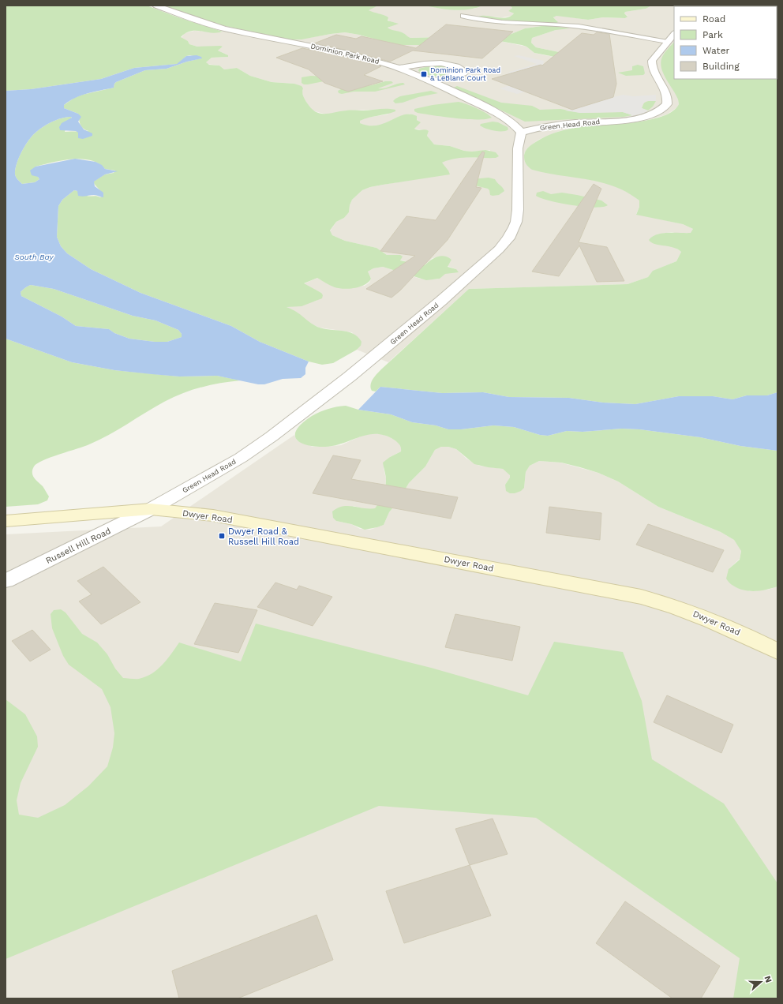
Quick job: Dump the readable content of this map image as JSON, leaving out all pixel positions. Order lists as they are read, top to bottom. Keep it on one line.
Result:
{"streets":{"street":["Dominion Park Road","Green Head Road","Dwyer Road","Russell Hill Road"]},"crossings":[["Dominion Park Road","Green Head Road"],["Green Head Road","Dwyer Road"],["Green Head Road","Russell Hill Road"],["Dwyer Road","Russell Hill Road"]],"water":["South Bay"],"places":{"transit":["Dominion Park Road & LeBlanc Court","Dwyer Road & Russell Hill Road"]},"legend":["Road","Park","Water","Building"],"north":"right"}
